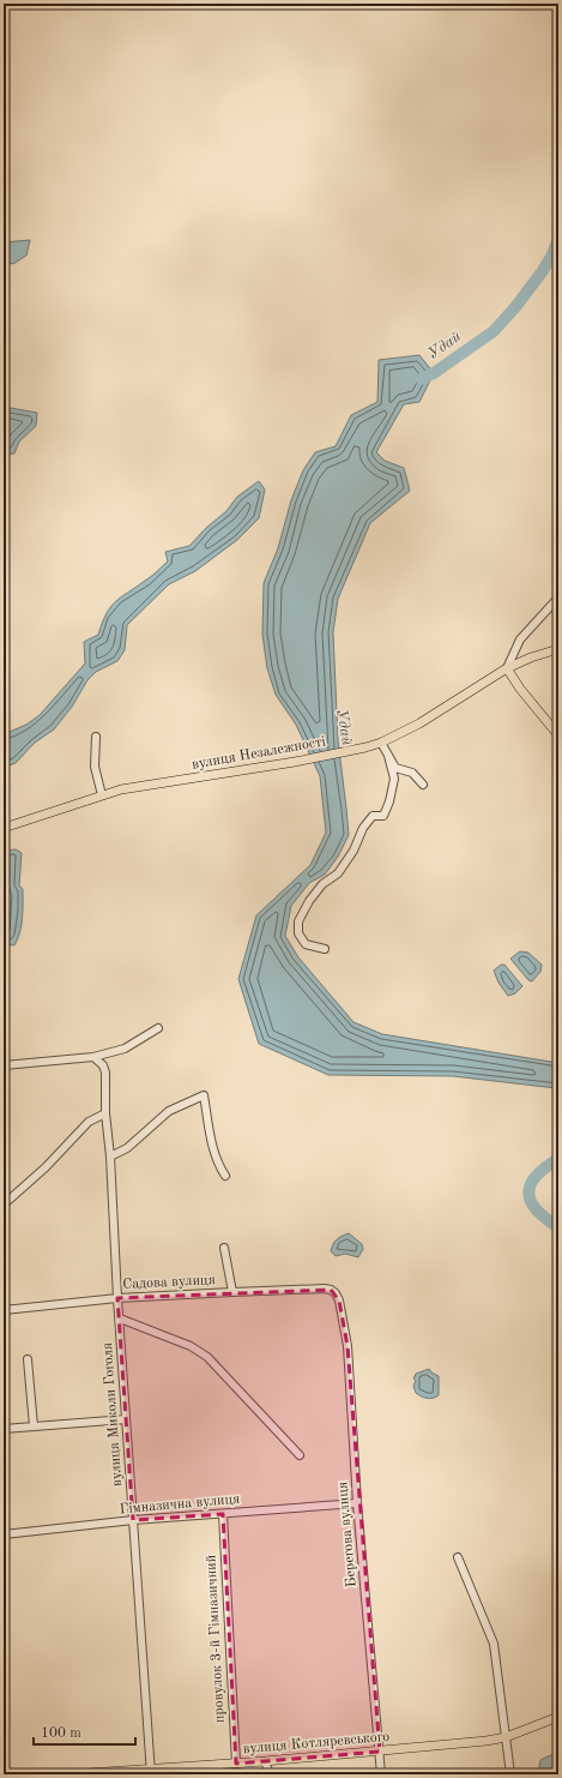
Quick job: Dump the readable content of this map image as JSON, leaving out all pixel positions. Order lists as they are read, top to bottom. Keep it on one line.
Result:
{"streets":{"main road":["вулиця Незалежності","вулиця Котляревського"],"street":["Садова вулиця","вулиця Миколи Гоголя","Гімназична вулиця","Берегова вулиця","провулок 3-й Гімназичний"]},"crossings":[["Садова вулиця","вулиця Миколи Гоголя"],["Садова вулиця","Берегова вулиця"],["вулиця Миколи Гоголя","Гімназична вулиця"],["вулиця Миколи Гоголя","вулиця Котляревського"],["Гімназична вулиця","Берегова вулиця"],["Гімназична вулиця","провулок 3-й Гімназичний"],["Берегова вулиця","вулиця Котляревського"],["провулок 3-й Гімназичний","вулиця Котляревського"]],"water":["Удай"],"scale_bar":"100 m"}
